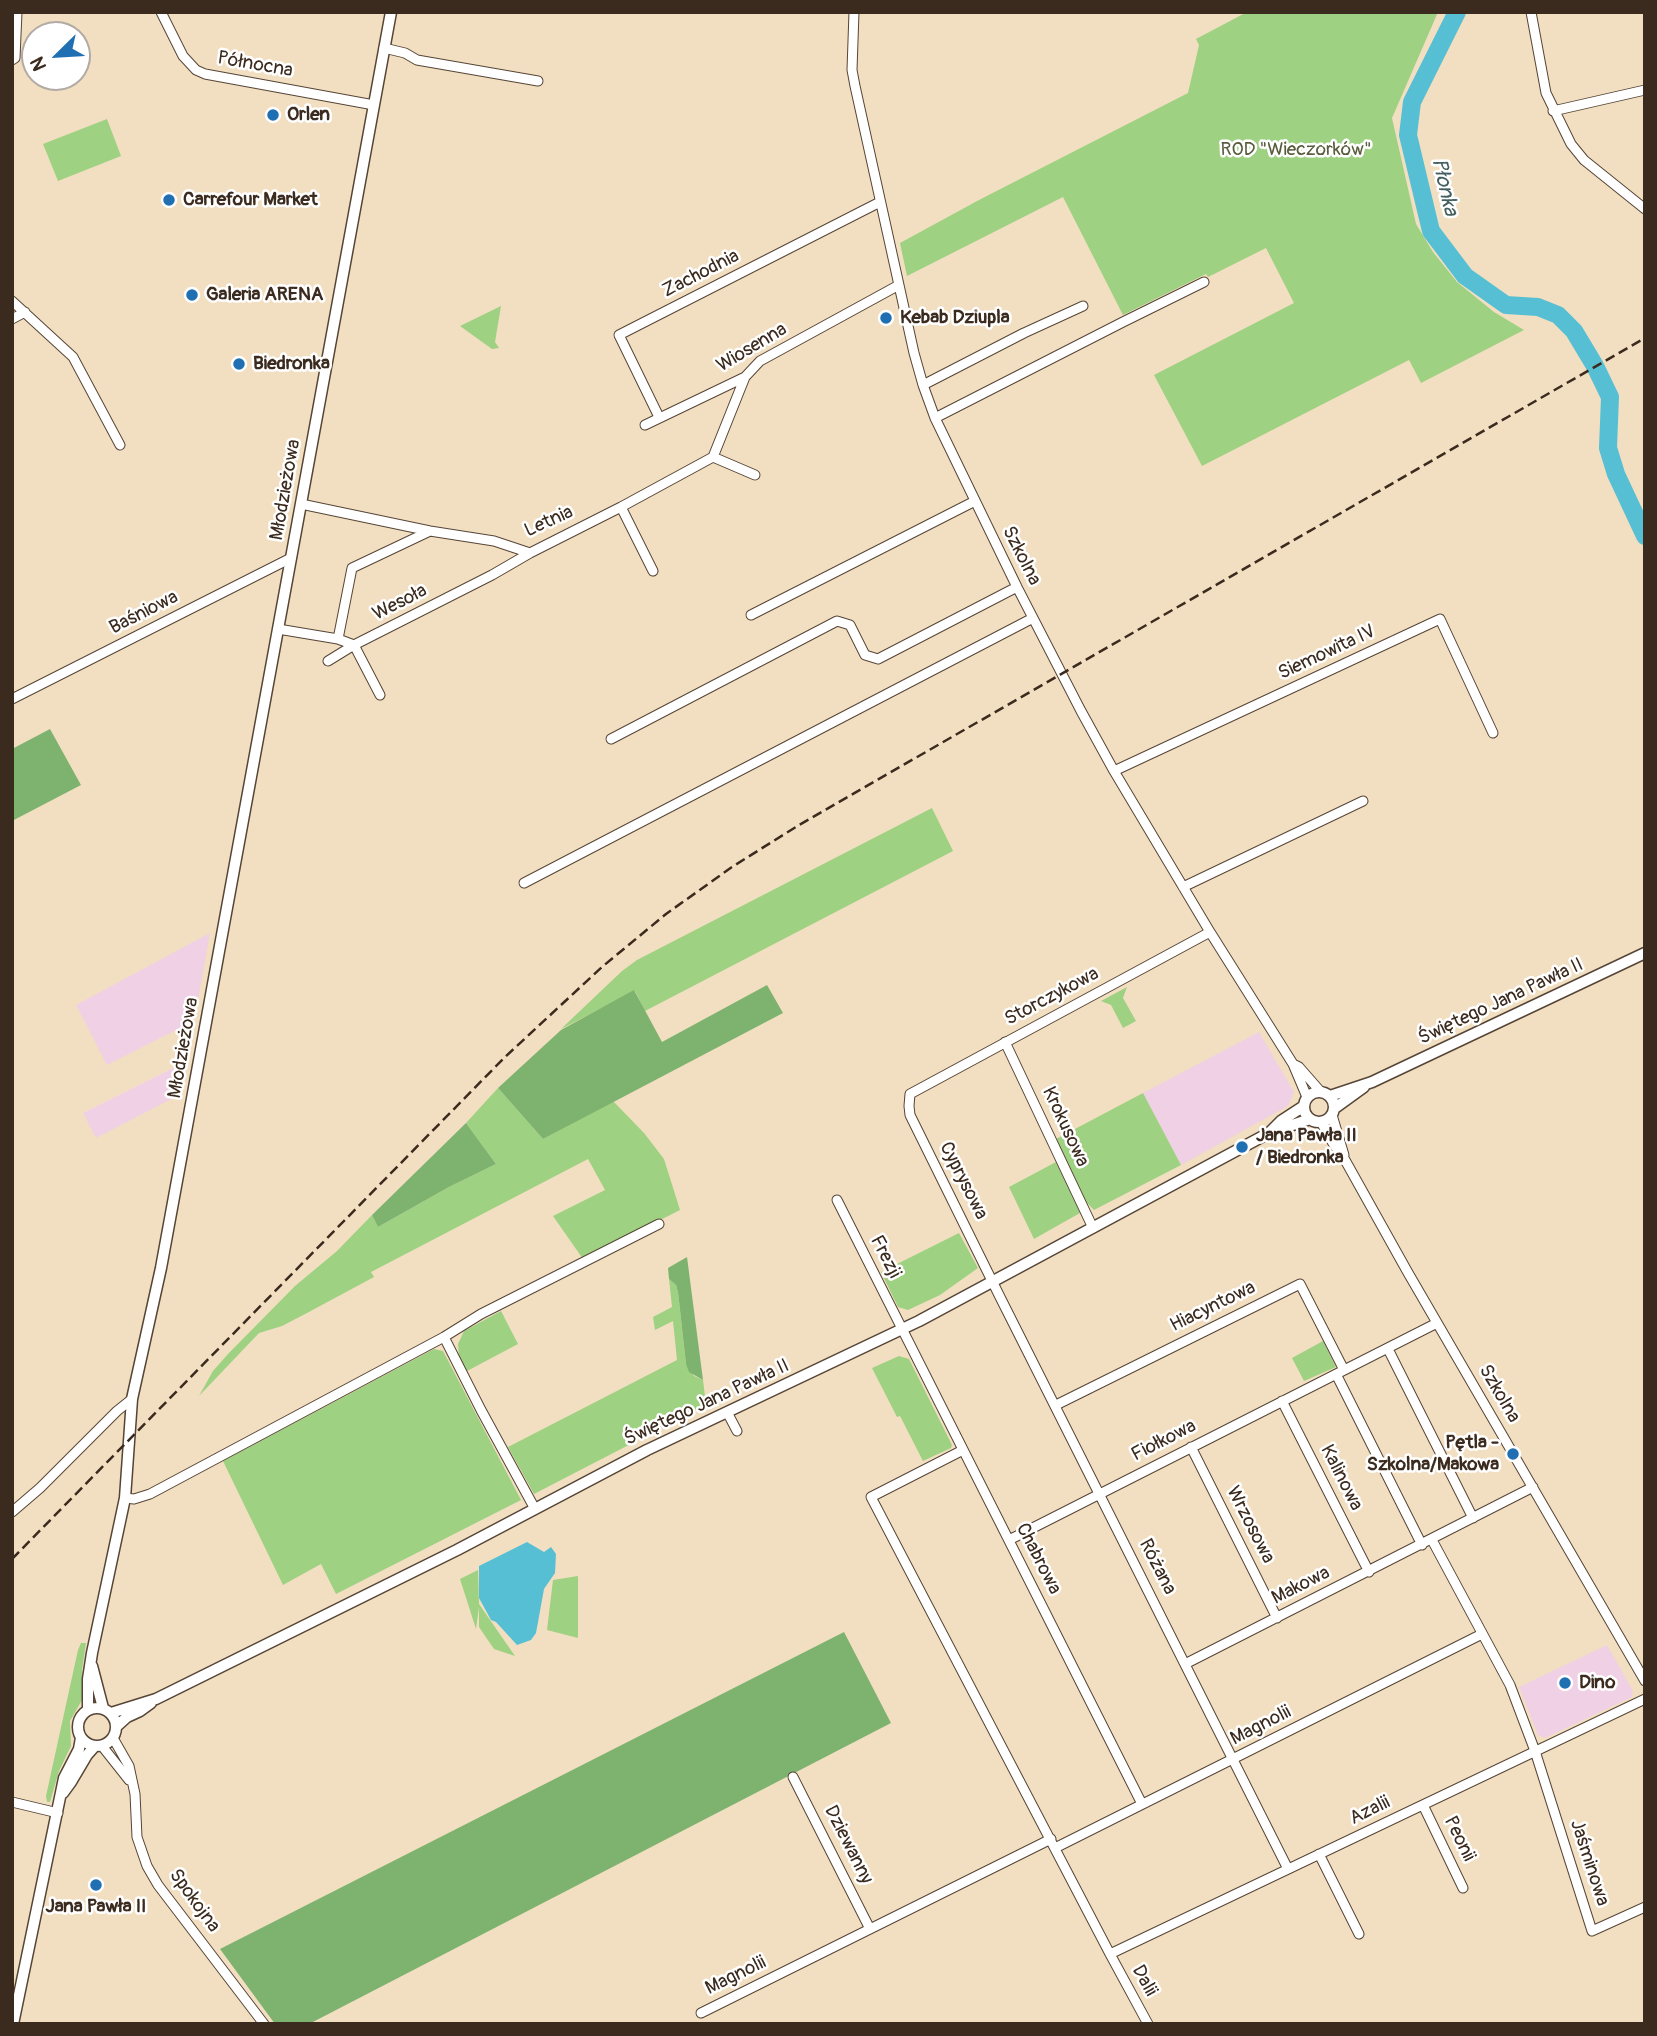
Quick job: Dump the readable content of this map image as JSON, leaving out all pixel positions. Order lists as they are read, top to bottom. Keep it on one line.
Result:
{"streets":{"street":["Północna","Zachodnia","Wiosenna","Młodzieżowa","Letnia","Szkolna","Wesoła","Baśniowa","Siemowita IV","Storczykowa","Świętego Jana Pawła II","Krokusowa","Cyprysowa","Frezji","Hiacyntowa","Fiołkowa","Kalinowa","Wrzosowa","Chabrowa","Różana","Makowa","Magnolii","Azalii","Peonii","Dziewanny","Jaśminowa","Spokojna","Dalii"]},"crossings":[["Północna","Młodzieżowa"],["Zachodnia","Wiosenna"],["Zachodnia","Szkolna"],["Wiosenna","Szkolna"],["Młodzieżowa","Letnia"],["Młodzieżowa","Baśniowa"],["Młodzieżowa","Świętego Jana Pawła II"],["Młodzieżowa","Spokojna"],["Letnia","Wesoła"],["Szkolna","Siemowita IV"],["Szkolna","Storczykowa"],["Szkolna","Świętego Jana Pawła II"],["Szkolna","Fiołkowa"],["Szkolna","Makowa"],["Storczykowa","Krokusowa"],["Storczykowa","Cyprysowa"],["Świętego Jana Pawła II","Krokusowa"],["Świętego Jana Pawła II","Cyprysowa"],["Świętego Jana Pawła II","Frezji"],["Świętego Jana Pawła II","Chabrowa"],["Świętego Jana Pawła II","Różana"],["Świętego Jana Pawła II","Spokojna"],["Cyprysowa","Różana"],["Frezji","Chabrowa"],["Hiacyntowa","Fiołkowa"],["Hiacyntowa","Różana"],["Fiołkowa","Kalinowa"],["Fiołkowa","Wrzosowa"],["Fiołkowa","Chabrowa"],["Fiołkowa","Różana"],["Kalinowa","Makowa"],["Wrzosowa","Makowa"],["Chabrowa","Magnolii"],["Chabrowa","Dalii"],["Różana","Makowa"],["Różana","Magnolii"],["Różana","Azalii"],["Magnolii","Dziewanny"],["Magnolii","Dalii"],["Azalii","Peonii"],["Azalii","Jaśminowa"],["Azalii","Dalii"]],"water":["Płonka"],"parks":["ROD \"Wieczorków\""],"places":["Orlen","Carrefour Market","Galeria ARENA","Kebab Dziupla","Biedronka","Jana Pawła II / Biedronka","Pętla - Szkolna/Makowa","Dino","Jana Pawła II"],"north":"bottom left"}
